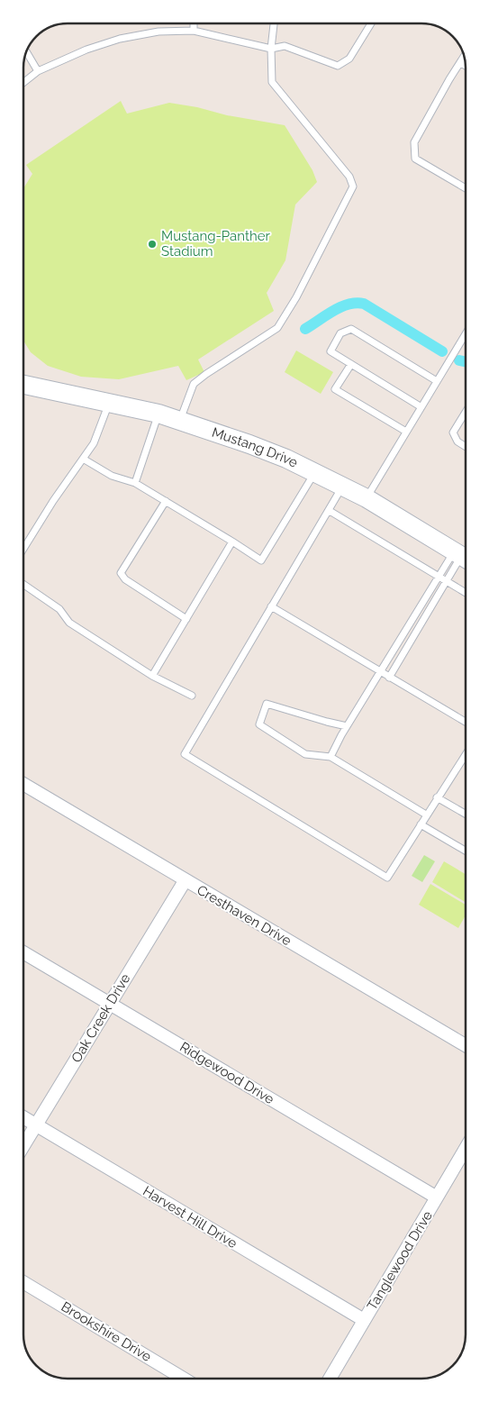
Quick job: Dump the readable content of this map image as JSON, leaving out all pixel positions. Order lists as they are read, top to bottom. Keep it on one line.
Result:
{"streets":{"main road":["Mustang Drive"],"street":["Cresthaven Drive","Oak Creek Drive","Ridgewood Drive","Harvest Hill Drive","Tanglewood Drive","Brookshire Drive"]},"crossings":[["Cresthaven Drive","Oak Creek Drive"],["Oak Creek Drive","Ridgewood Drive"],["Oak Creek Drive","Harvest Hill Drive"],["Ridgewood Drive","Tanglewood Drive"],["Harvest Hill Drive","Tanglewood Drive"]],"places":["Mustang-Panther Stadium"]}
